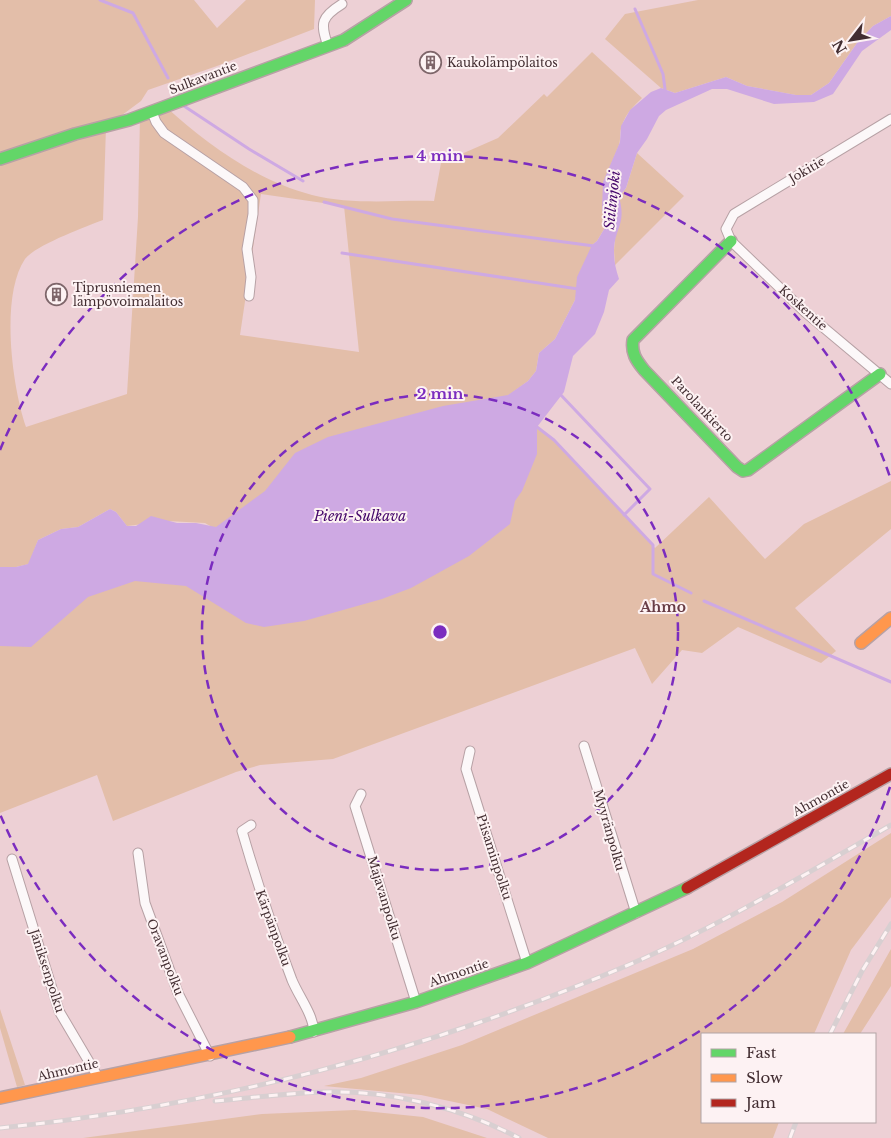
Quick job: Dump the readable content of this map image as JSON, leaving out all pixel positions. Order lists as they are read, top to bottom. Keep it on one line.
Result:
{"streets":{"street":["Sulkavantie","Jokitie","Koskentie","Parolankierto","Ahmontie","Myyränpolku","Piisaminpolku","Majavanpolku","Kärpänpolku","Oravanpolku","Jäniksenpolku"]},"crossings":[["Jokitie","Koskentie"],["Jokitie","Parolankierto"],["Koskentie","Parolankierto"],["Ahmontie","Myyränpolku"],["Ahmontie","Piisaminpolku"],["Ahmontie","Majavanpolku"],["Ahmontie","Kärpänpolku"],["Ahmontie","Oravanpolku"],["Ahmontie","Jäniksenpolku"]],"districts":["Ahmo"],"water":["Siilinjoki","Pieni-Sulkava"],"places":{"building":["Kaukolämpölaitos","Tiprusniemen lämpövoimalaitos"]},"legend":["Fast","Slow","Jam"],"north":"bottom left","rings":["4 min","2 min"]}
